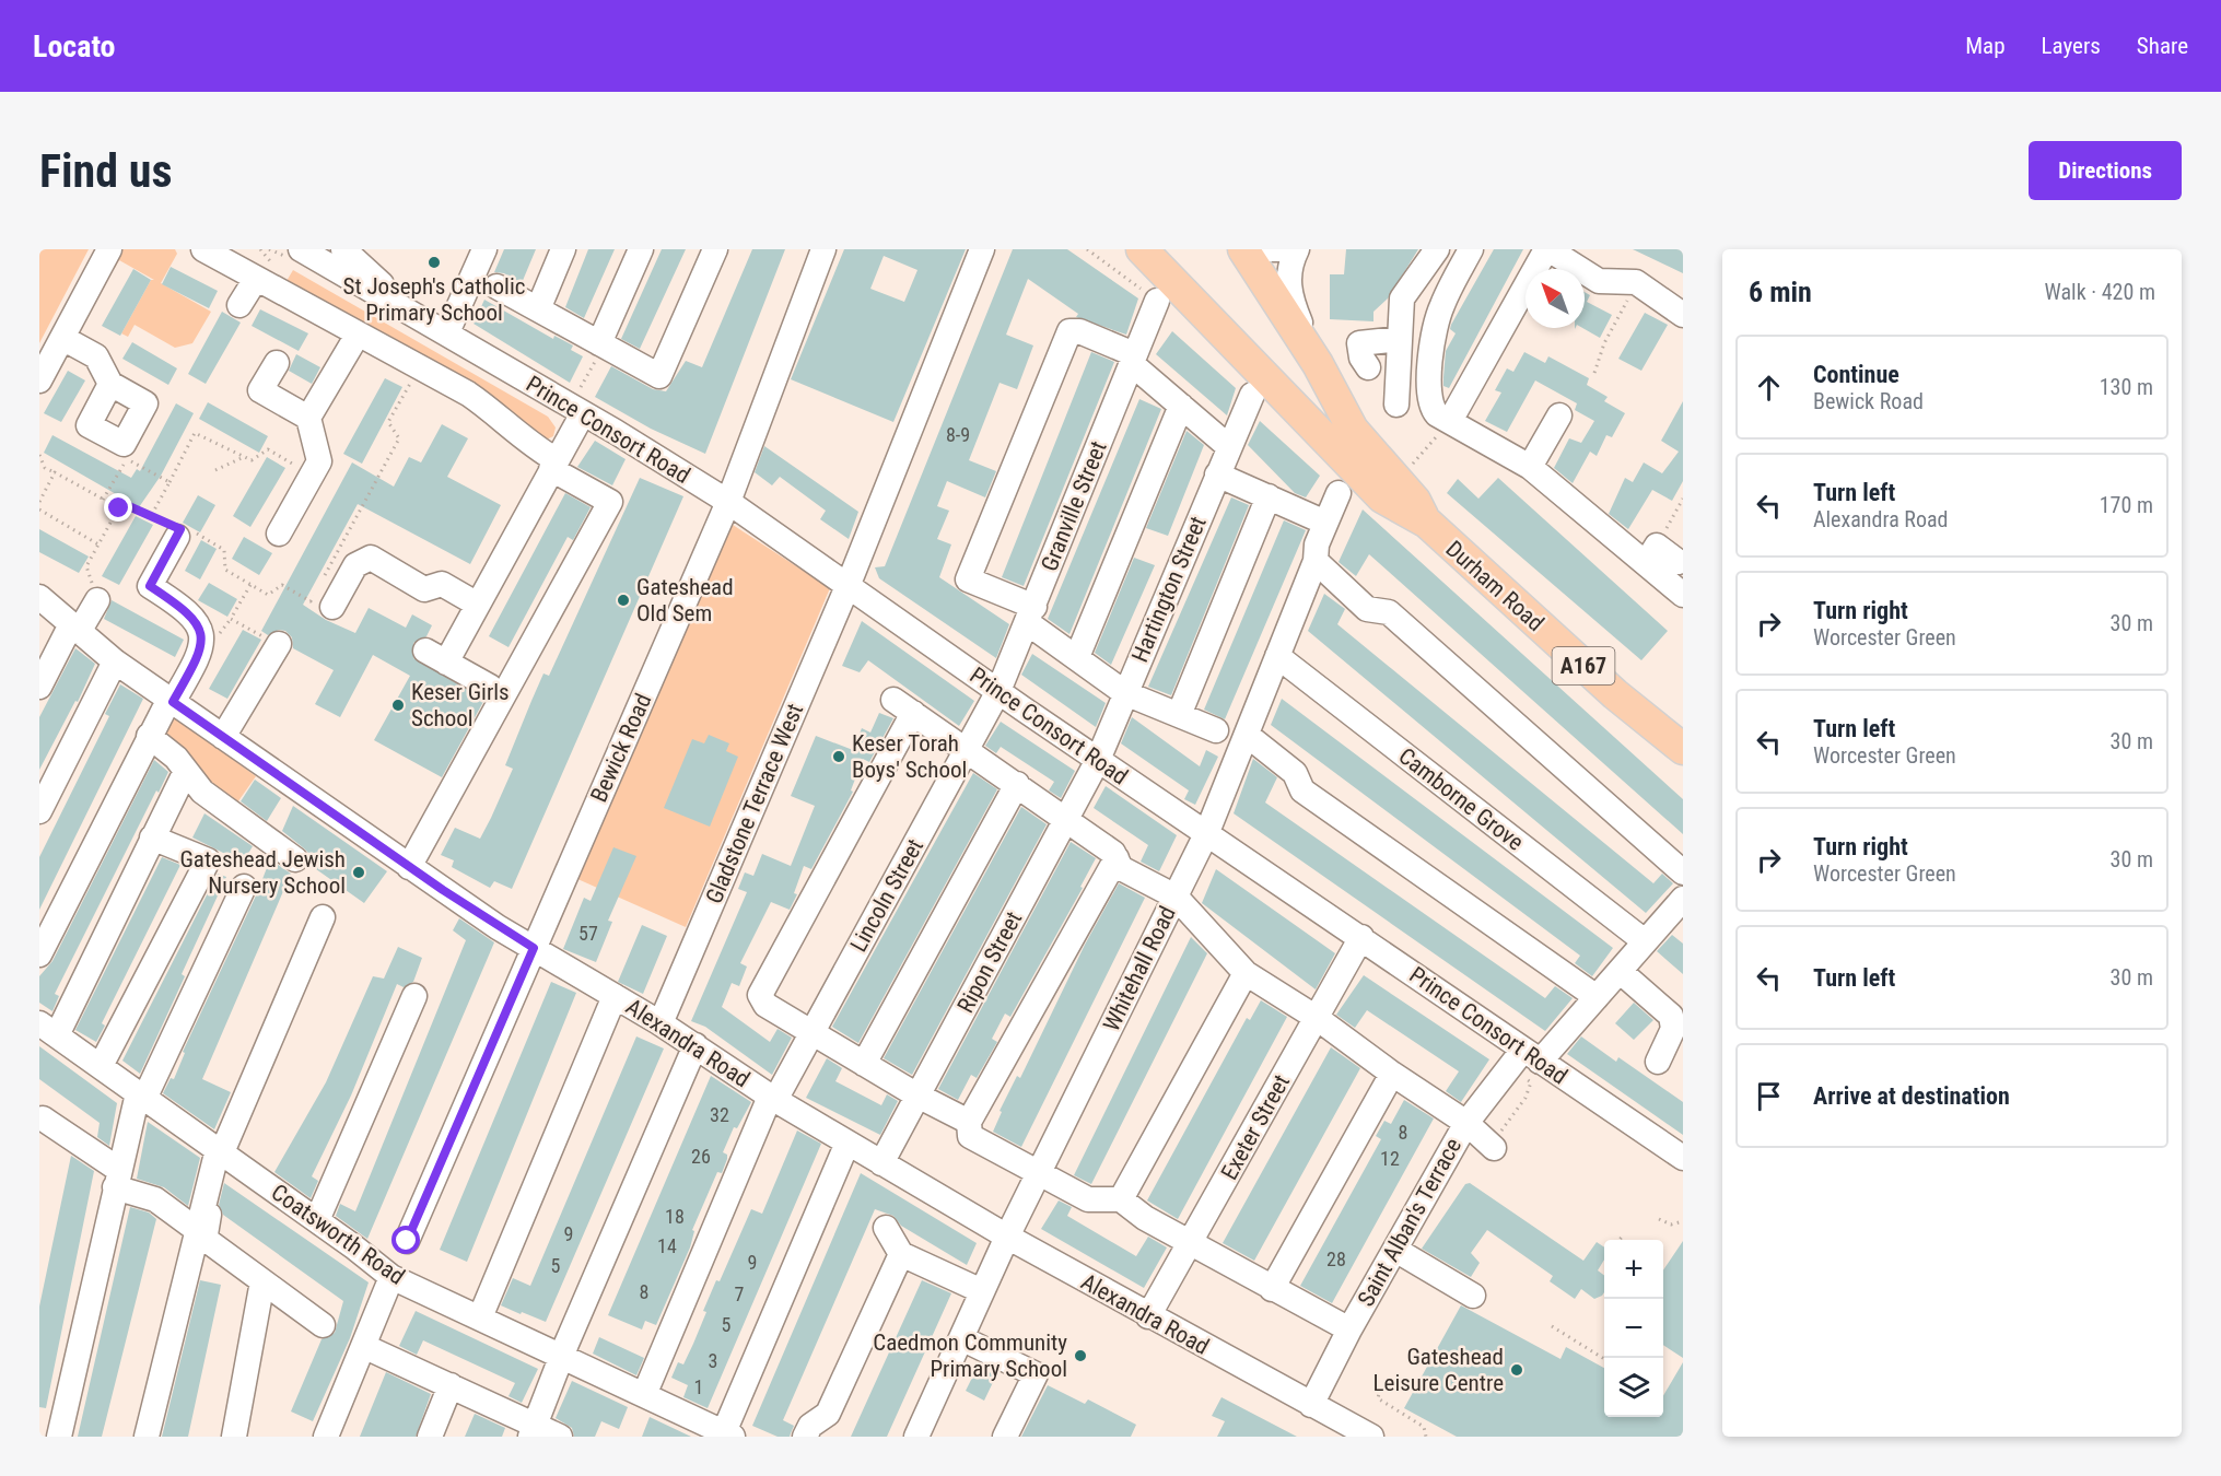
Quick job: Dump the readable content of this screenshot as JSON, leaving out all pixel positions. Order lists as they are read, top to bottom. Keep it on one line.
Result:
{"streets":{"main road":["Durham Road","A167"],"street":["Prince Consort Road","Granville Street","Hartington Street","Bewick Road","Camborne Grove","Gladstone Terrace West","Lincoln Street","Ripon Street","Whitehall Road","Alexandra Road","Exeter Street","Saint Alban's Terrace","Coatsworth Road"]},"crossings":[["Prince Consort Road","Granville Street"],["Prince Consort Road","Hartington Street"],["Prince Consort Road","Bewick Road"],["Prince Consort Road","Gladstone Terrace West"],["Prince Consort Road","Lincoln Street"],["Prince Consort Road","Ripon Street"],["Prince Consort Road","Whitehall Road"],["Prince Consort Road","Exeter Street"],["Prince Consort Road","Saint Alban's Terrace"],["Granville Street","Lincoln Street"],["Durham Road","A167"],["Hartington Street","Ripon Street"],["Bewick Road","Alexandra Road"],["Camborne Grove","Whitehall Road"],["Camborne Grove","Saint Alban's Terrace"],["Gladstone Terrace West","Alexandra Road"],["Lincoln Street","Alexandra Road"],["Lincoln Street","Coatsworth Road"],["Ripon Street","Alexandra Road"],["Whitehall Road","Alexandra Road"],["Alexandra Road","Exeter Street"],["Alexandra Road","Saint Alban's Terrace"]],"places":["St Joseph's Catholic Primary School","Gateshead Old Sem","Keser Girls School","Keser Torah Boys' School","Gateshead Jewish Nursery School","Caedmon Community Primary School","Gateshead Leisure Centre"],"house_numbers":["8-9","57","32","8","26","12","18","9","14","28","9","5","8","7","5","3","1"],"north":"top left","page":{"header":"Locato","nav":["Map","Layers","Share"],"buttons":"Directions","title":"Find us","heading":["6 min","Walk · 420 m"],"list":[["Continue","Bewick Road","130 m"],["Turn left","Alexandra Road","170 m"],["Turn right","Worcester Green","30 m"],["Turn left","Worcester Green","30 m"],["Turn right","Worcester Green","30 m"],["Turn left","30 m"],"Arrive at destination"],"map_buttons":["+","−"]}}
